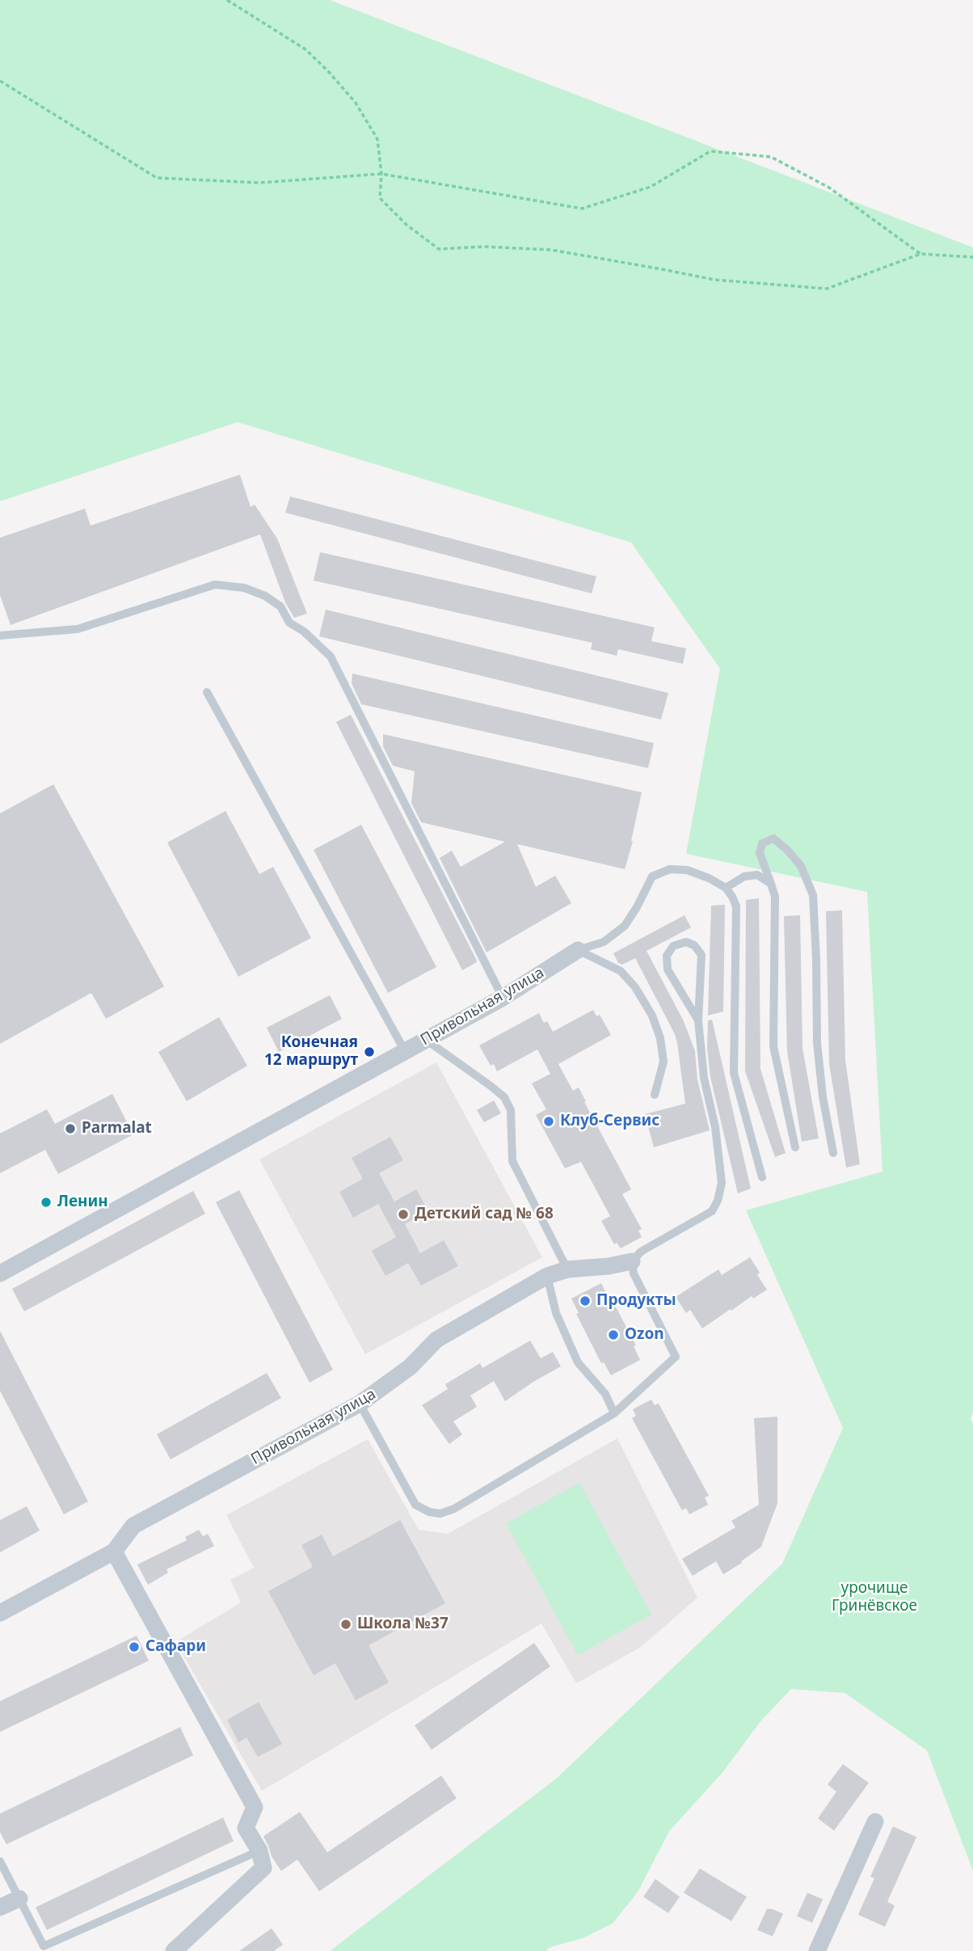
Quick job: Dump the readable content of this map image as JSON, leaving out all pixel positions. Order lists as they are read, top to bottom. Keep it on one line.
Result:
{"streets":{"street":["Привольная улица"]},"parks":["урочище Гринёвское"],"places":["Конечная 12 маршрут","Клуб-Сервис","Parmalat","Ленин","Детский сад № 68","Продукты","Ozon","Школа №37","Сафари"]}
